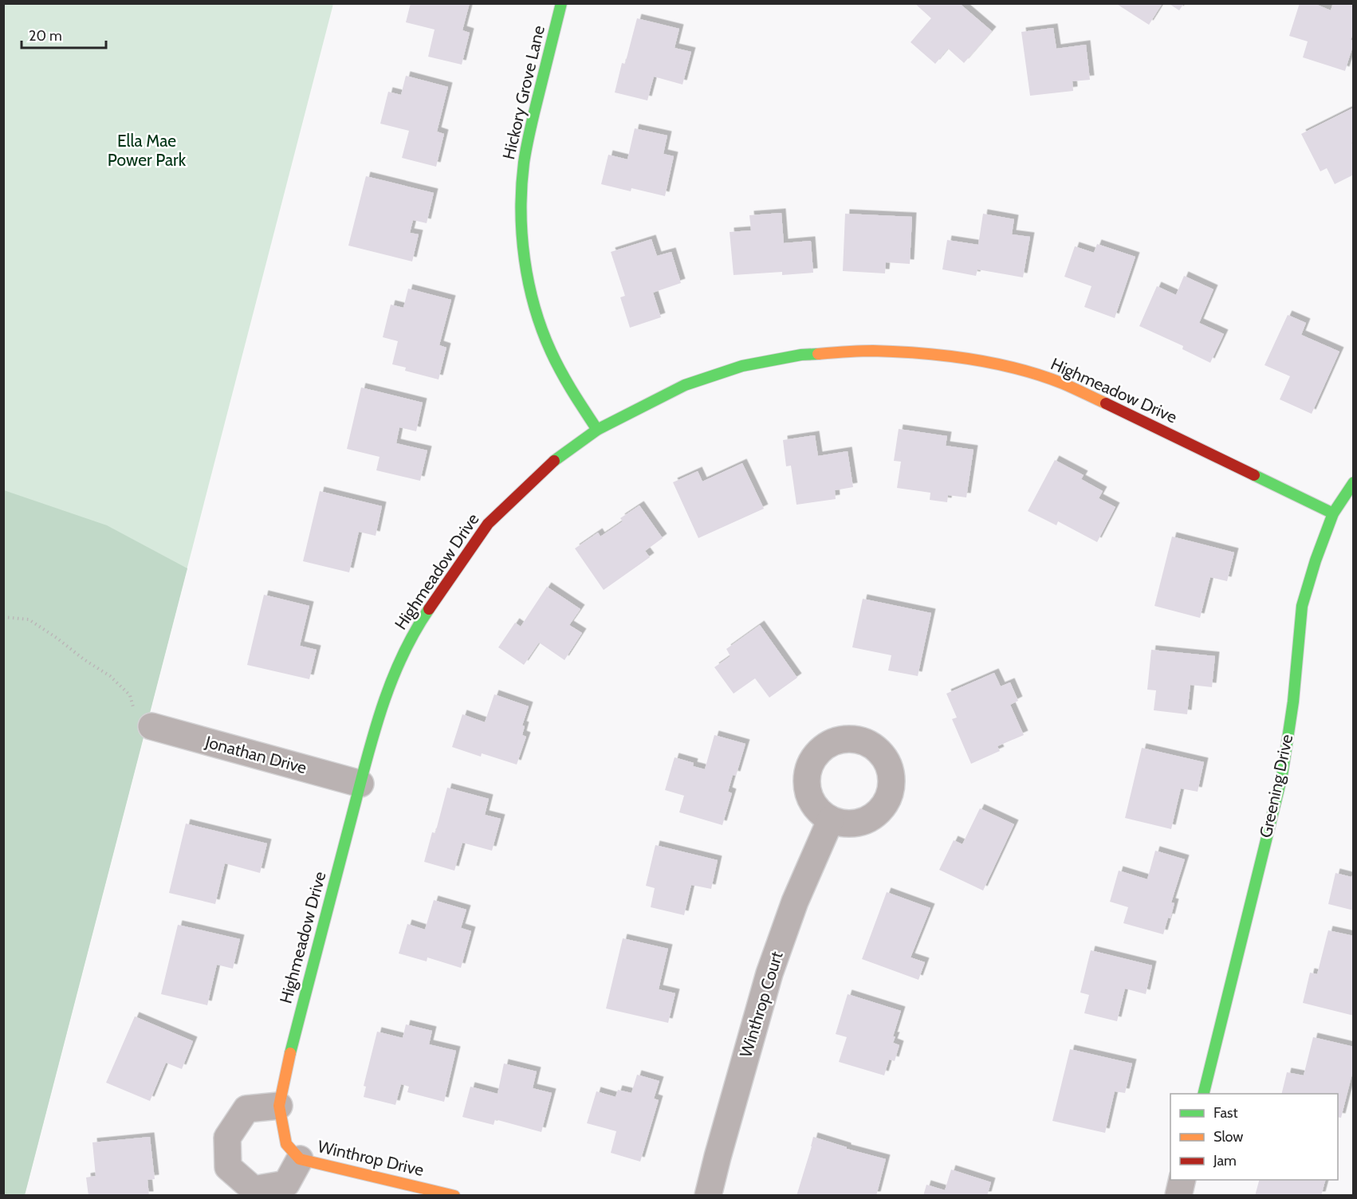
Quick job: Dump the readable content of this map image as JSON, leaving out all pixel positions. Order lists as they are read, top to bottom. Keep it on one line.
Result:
{"streets":{"street":["Hickory Grove Lane","Highmeadow Drive","Jonathan Drive","Greening Drive","Winthrop Court","Winthrop Drive"]},"crossings":[["Hickory Grove Lane","Highmeadow Drive"],["Highmeadow Drive","Jonathan Drive"],["Highmeadow Drive","Greening Drive"],["Highmeadow Drive","Winthrop Drive"]],"parks":["Ella Mae Power Park"],"legend":["Fast","Slow","Jam"],"scale_bar":"20 m"}
